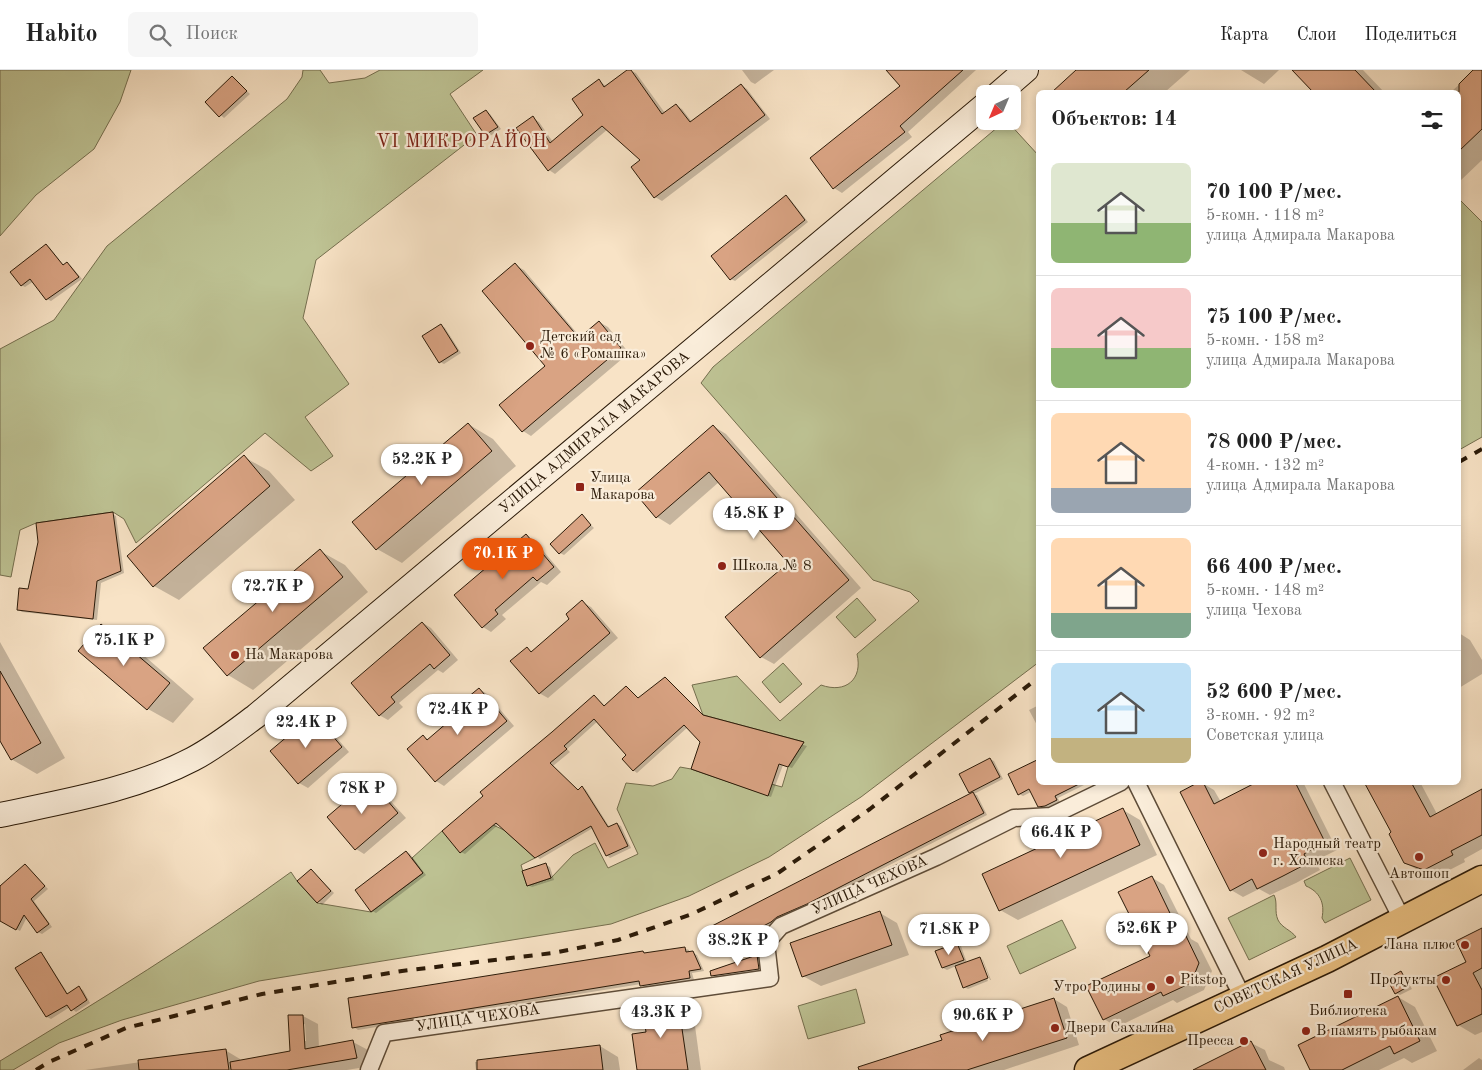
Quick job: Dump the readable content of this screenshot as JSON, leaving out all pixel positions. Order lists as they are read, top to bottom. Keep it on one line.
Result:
{"streets":{"main road":["УЛИЦА АДМИРАЛА МАКАРОВА","СОВЕТСКАЯ УЛИЦА"],"street":["УЛИЦА ЧЕХОВА"]},"districts":["VI МИКРОРАЙОН"],"places":{"other":["Детский сад № 6 «Ромашка»","Школа № 8","На Макарова","Народный театр г. Холмска","Автошоп","Лана плюс","Pitstop","Продукты","Утро Родины","Двери Сахалина","В память рыбакам","Пресса"],"transit":["Улица Макарова","Библиотека"]},"north":"bottom left","page":{"header":"Habito","search":"Поиск","nav":["Карта","Слои","Поделиться"],"heading":"Объектов: 14","list":[{"name":"70 100 ₽/мес.","note":"5-комн. · 118 m² · улица Адмирала Макарова"},{"name":"75 100 ₽/мес.","note":"5-комн. · 158 m² · улица Адмирала Макарова"},{"name":"78 000 ₽/мес.","note":"4-комн. · 132 m² · улица Адмирала Макарова"},{"name":"66 400 ₽/мес.","note":"5-комн. · 148 m² · улица Чехова"},{"name":"52 600 ₽/мес.","note":"3-комн. · 92 m² · Советская улица"}],"price":["52.2K ₽","45.8K ₽","70.1K ₽","72.7K ₽","75.1K ₽","72.4K ₽","22.4K ₽","78K ₽","66.4K ₽","52.6K ₽","71.8K ₽","38.2K ₽","43.3K ₽","90.6K ₽"]}}
